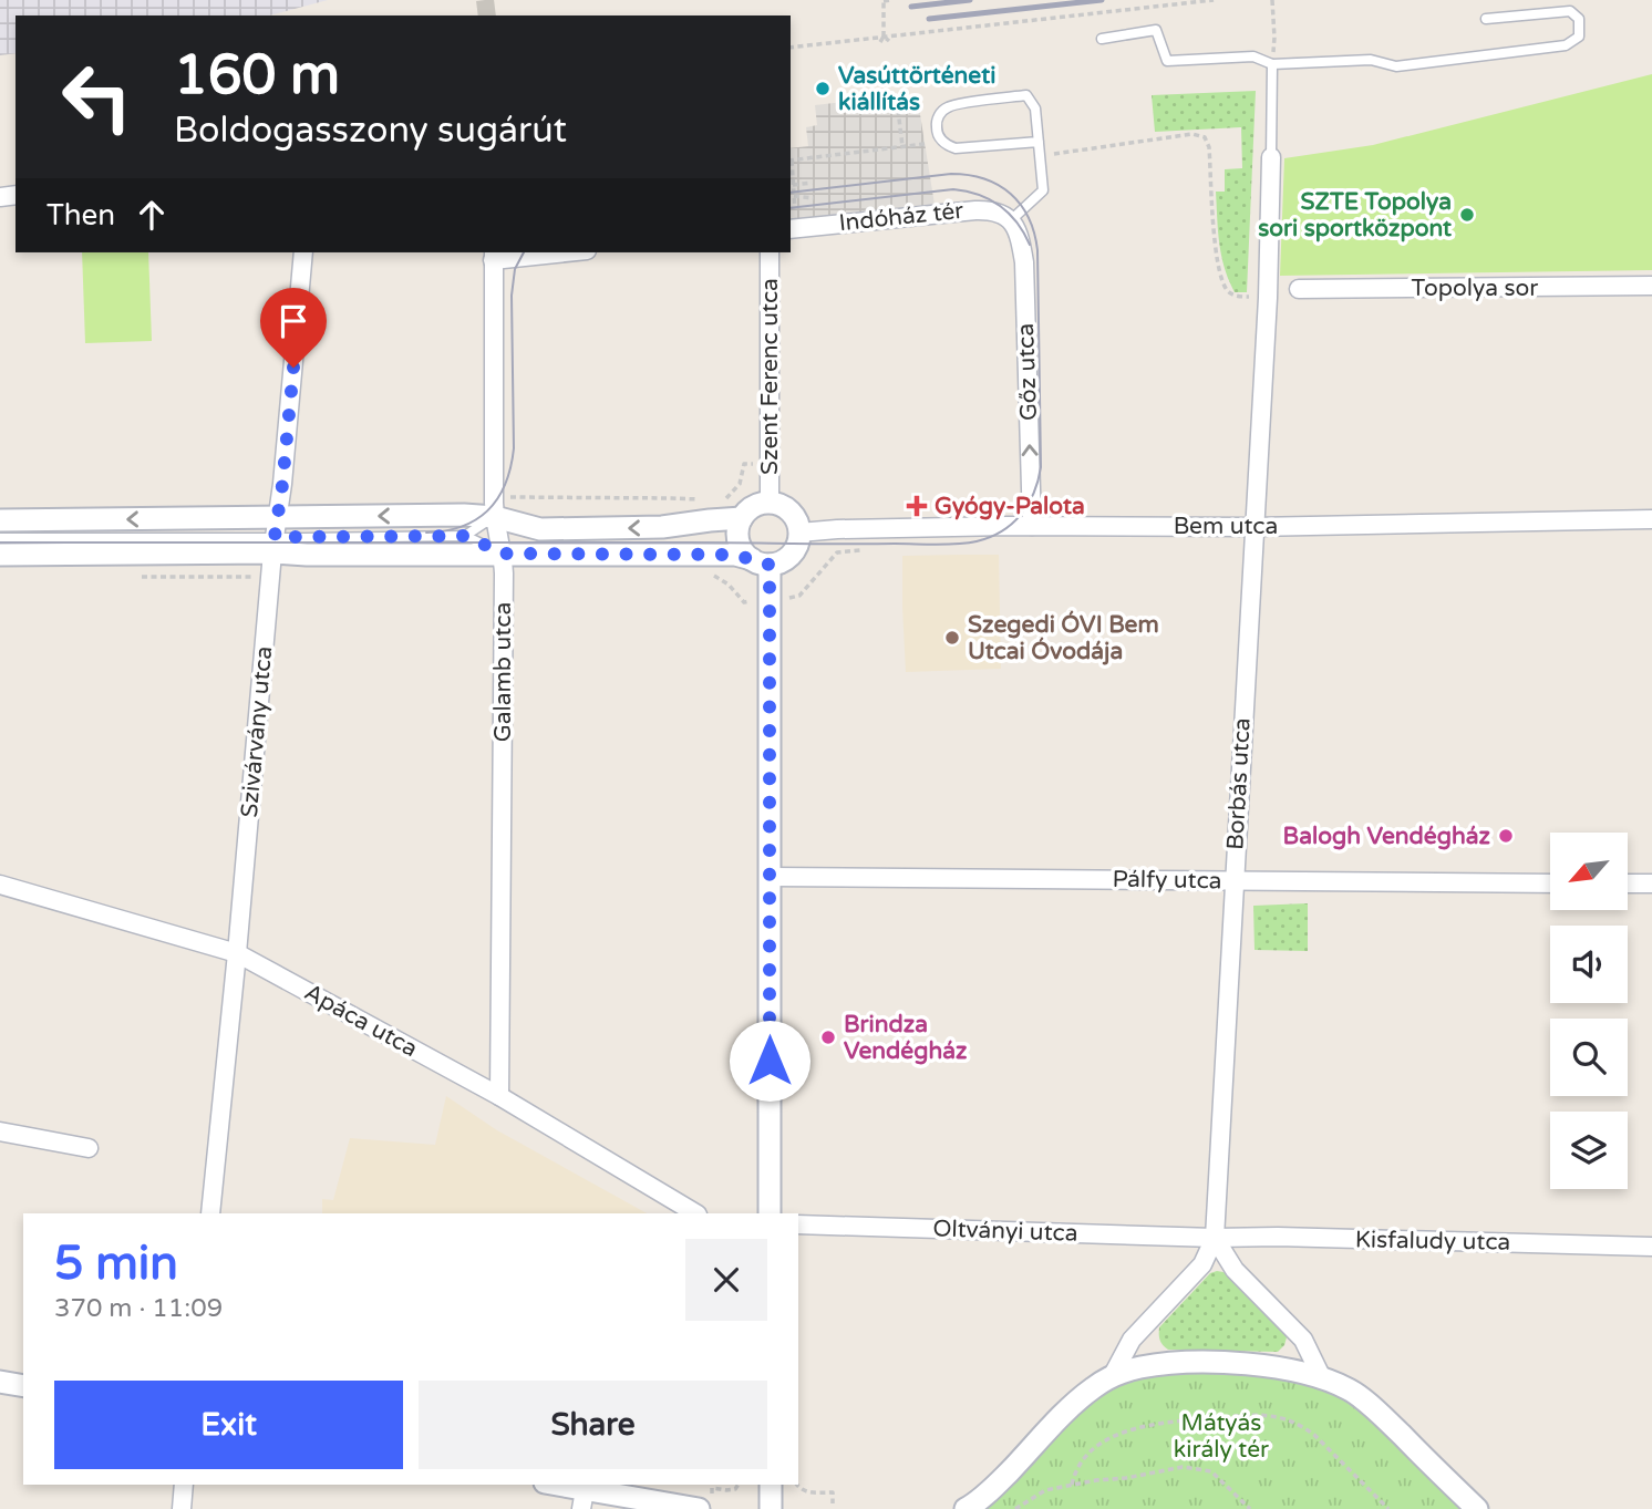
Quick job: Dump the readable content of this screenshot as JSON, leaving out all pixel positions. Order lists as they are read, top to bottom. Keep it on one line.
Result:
{"streets":{"street":["Indóház tér","Topolya sor","Gőz utca","Szent Ferenc utca","Bem utca","Galamb utca","Szivárvány utca","Borbás utca","Pálfy utca","Apáca utca","Oltványi utca","Kisfaludy utca"]},"crossings":[["Indóház tér","Gőz utca"],["Gőz utca","Bem utca"],["Szent Ferenc utca","Bem utca"],["Bem utca","Borbás utca"],["Galamb utca","Apáca utca"],["Szivárvány utca","Apáca utca"],["Borbás utca","Pálfy utca"],["Borbás utca","Oltványi utca"],["Borbás utca","Kisfaludy utca"],["Oltványi utca","Kisfaludy utca"]],"one_way":["Gőz utca"],"parks":["Mátyás király tér"],"places":{"other":["Vasúttörténeti kiállítás","SZTE Topolya sori sportközpont","Szegedi ÓVI Bem Utcai Óvodája","Balogh Vendégház","Brindza Vendégház"],"health":["Gyógy-Palota"]},"north":"bottom left","page":{"turn":["160 m","Boldogasszony sugárút"],"then":"Then","heading":["5 min","370 m · 11:09"],"buttons":["Exit","Share"]}}
